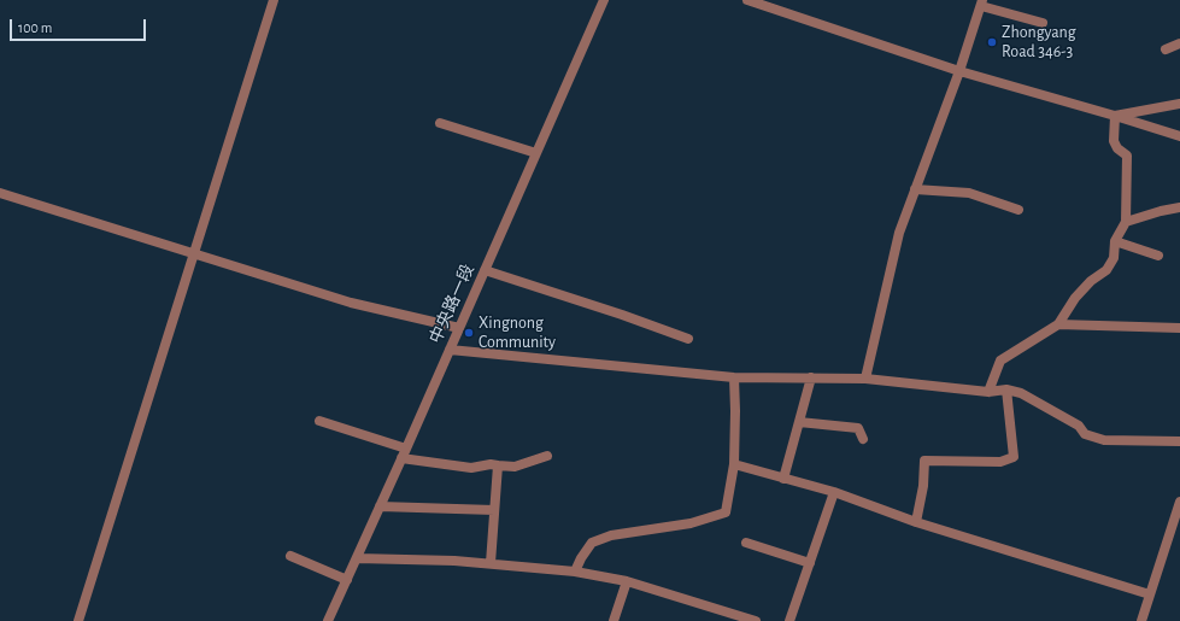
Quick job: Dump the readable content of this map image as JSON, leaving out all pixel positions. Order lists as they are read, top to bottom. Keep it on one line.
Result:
{"streets":{"street":["中央路一段"]},"places":["Zhongyang Road 346-3","Xingnong Community"],"scale_bar":"100 m"}
